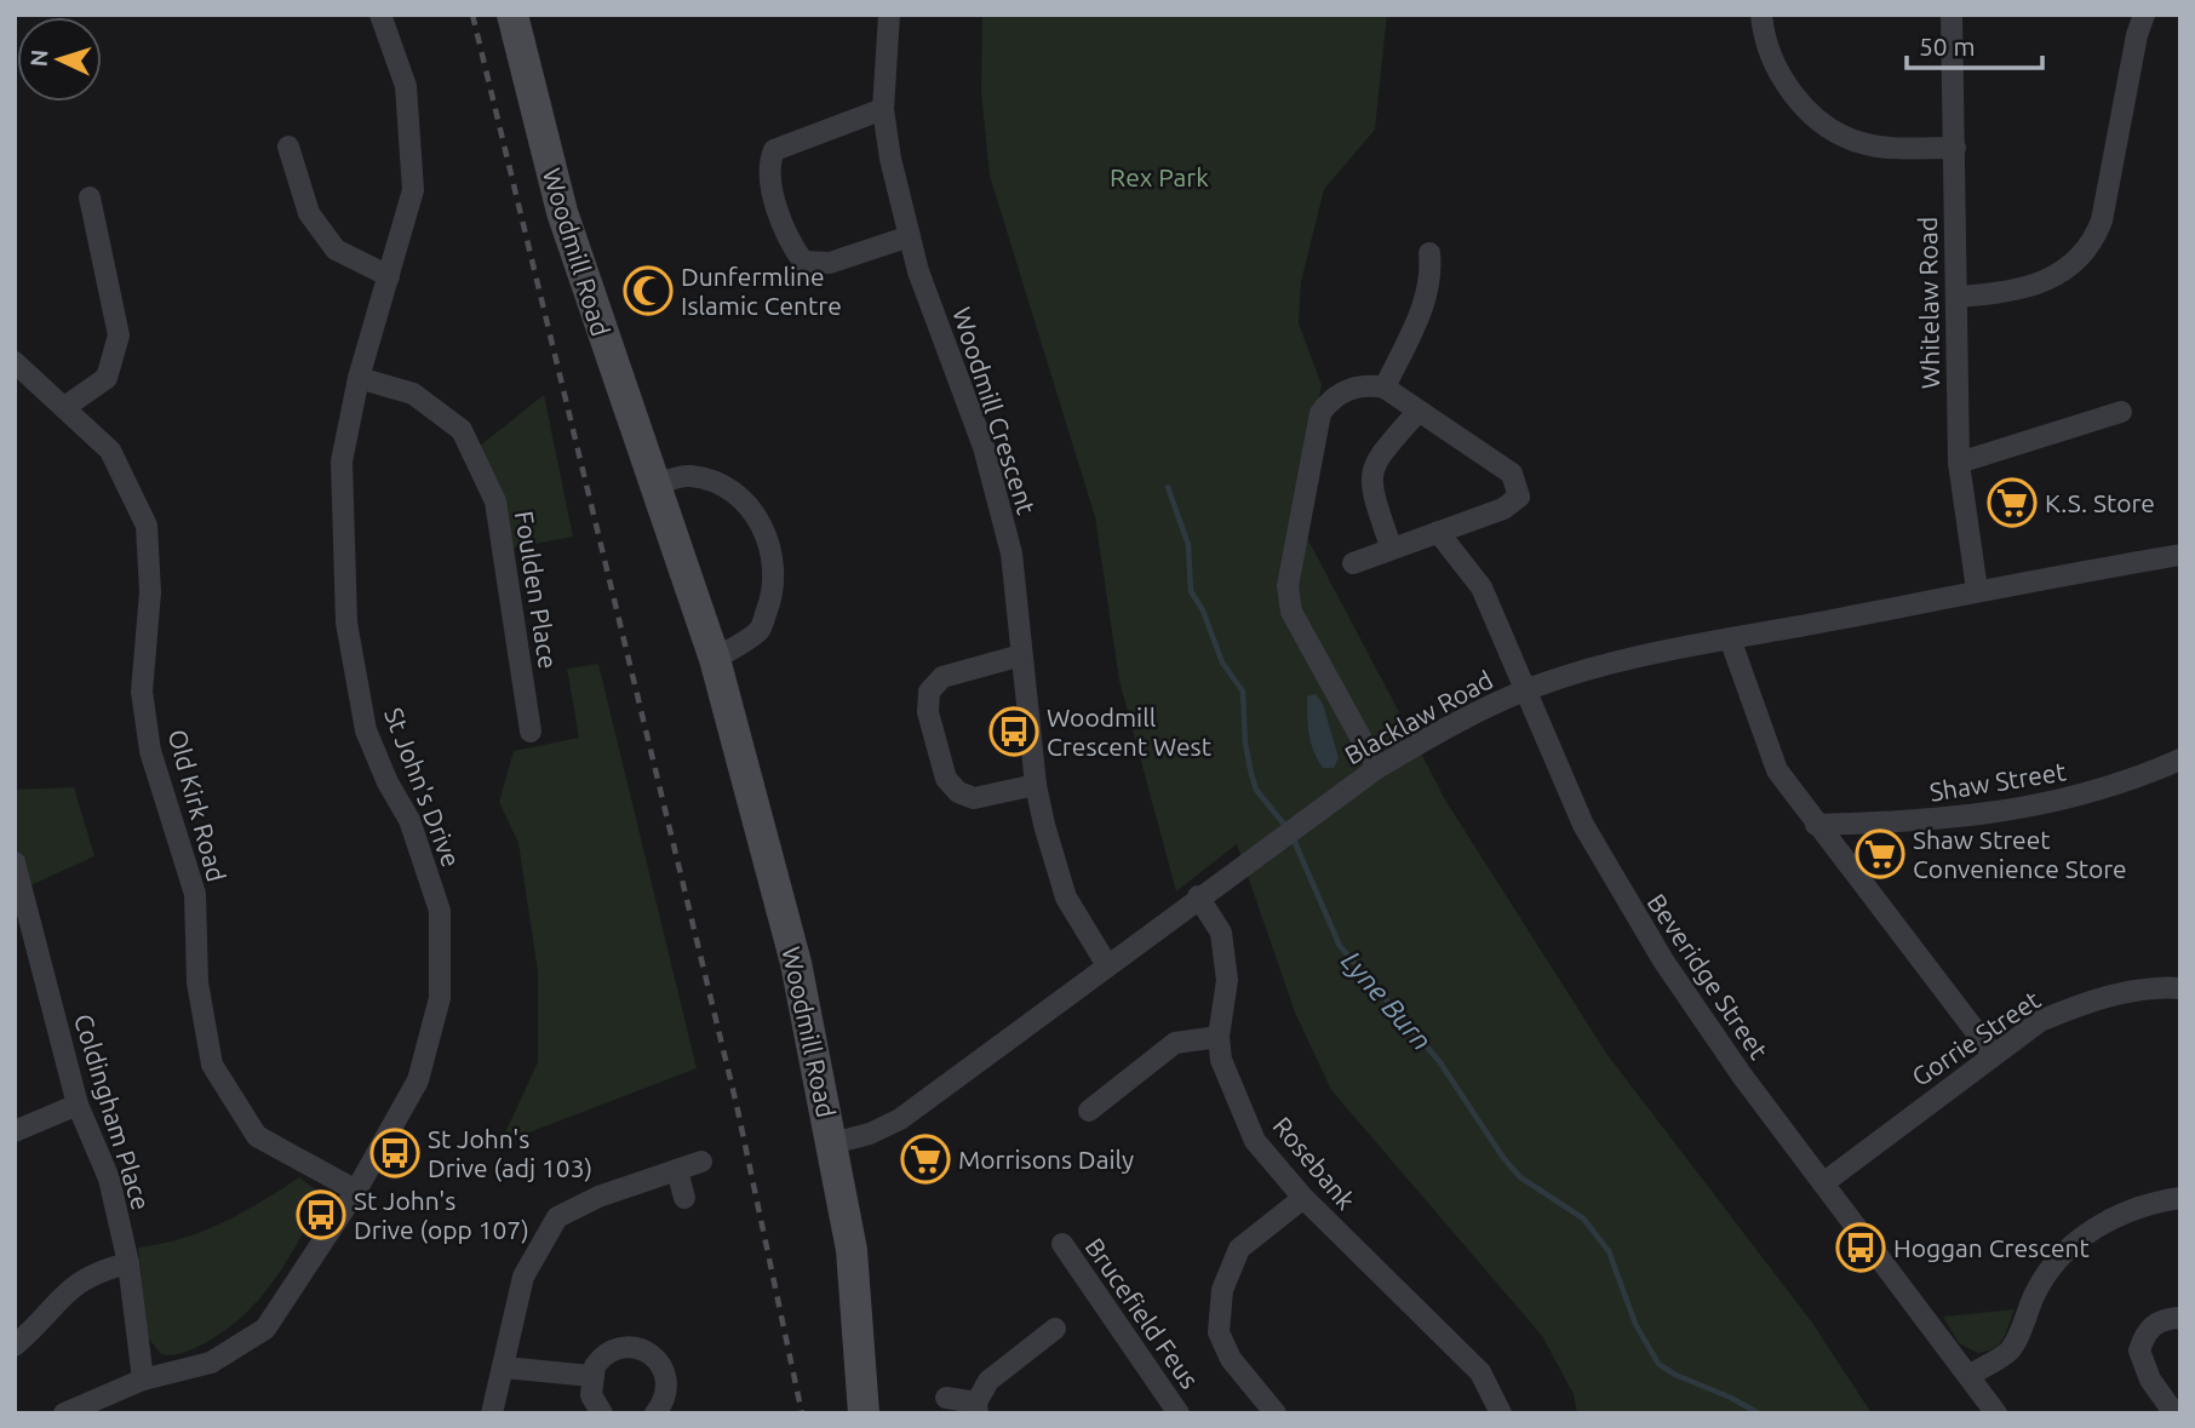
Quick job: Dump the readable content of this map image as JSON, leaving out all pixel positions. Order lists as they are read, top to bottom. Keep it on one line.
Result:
{"streets":{"street":["Woodmill Road","Whitelaw Road","Woodmill Crescent","Foulden Place","Blacklaw Road","Shaw Street","St John's Drive","Old Kirk Road","Beveridge Street","Gorrie Street","Coldingham Place","Rosebank","Brucefield Feus"]},"crossings":[["Woodmill Road","Blacklaw Road"],["Whitelaw Road","Blacklaw Road"],["Woodmill Crescent","Blacklaw Road"],["Foulden Place","St John's Drive"],["Blacklaw Road","Beveridge Street"],["Blacklaw Road","Rosebank"],["St John's Drive","Old Kirk Road"],["St John's Drive","Coldingham Place"],["Beveridge Street","Gorrie Street"]],"water":["Lyne Burn"],"parks":["Rex Park"],"places":{"mosque":["Dunfermline Islamic Centre"],"supermarket":["K.S. Store","Shaw Street Convenience Store","Morrisons Daily"],"bus stop":["Woodmill Crescent West","St John's Drive (adj 103)","St John's Drive (opp 107)","Hoggan Crescent"]},"scale_bar":"50 m","north":"left"}
